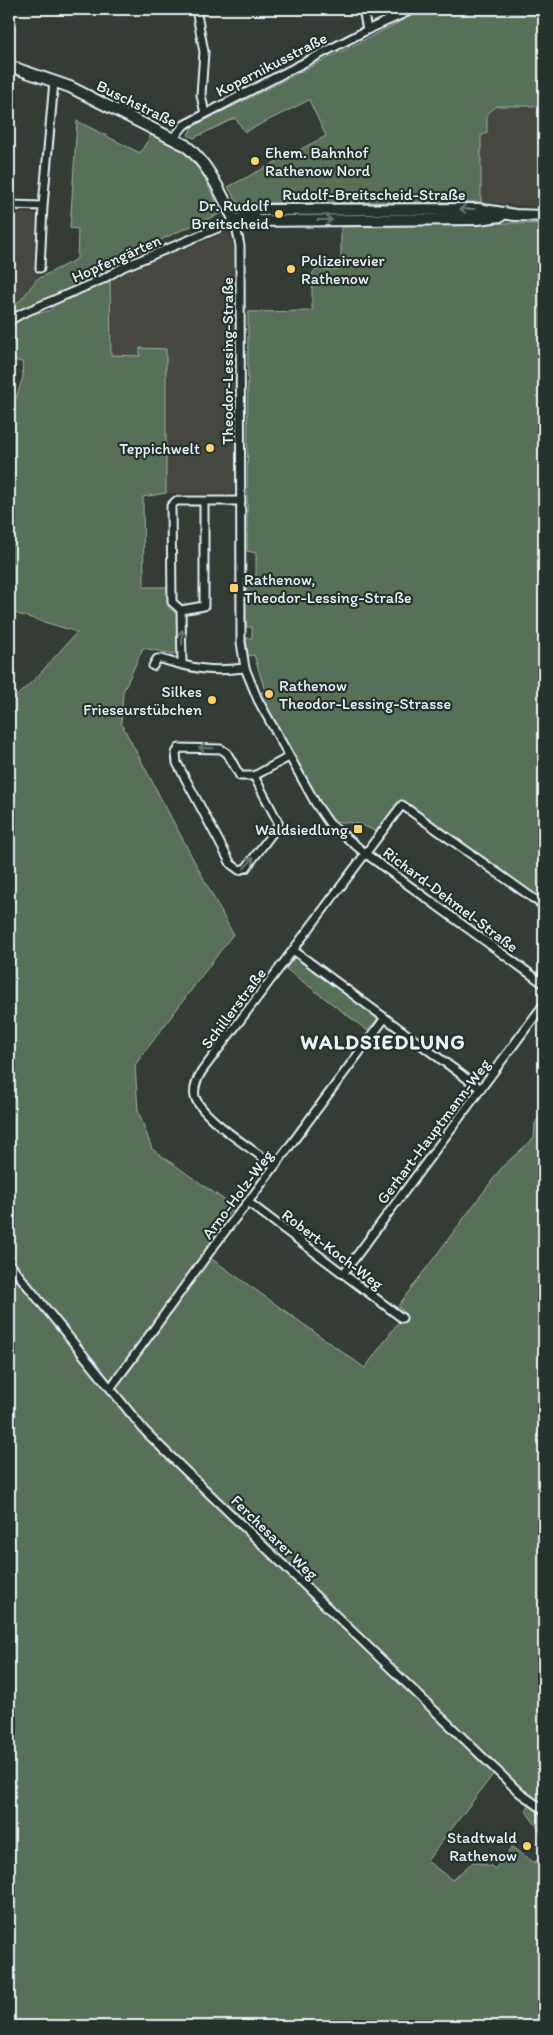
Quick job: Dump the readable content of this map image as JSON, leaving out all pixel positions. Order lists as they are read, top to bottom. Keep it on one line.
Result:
{"streets":{"street":["Kopernikusstraße","Buschstraße","Rudolf-Breitscheid-Straße","Hopfengärten","Theodor-Lessing-Straße","Richard-Dehmel-Straße","Schillerstraße","Gerhart-Hauptmann-Weg","Arno-Holz-Weg","Robert-Koch-Weg","Ferchesarer Weg"]},"crossings":[["Kopernikusstraße","Buschstraße"],["Buschstraße","Rudolf-Breitscheid-Straße"],["Buschstraße","Hopfengärten"],["Buschstraße","Theodor-Lessing-Straße"],["Rudolf-Breitscheid-Straße","Hopfengärten"],["Rudolf-Breitscheid-Straße","Theodor-Lessing-Straße"],["Hopfengärten","Theodor-Lessing-Straße"],["Theodor-Lessing-Straße","Richard-Dehmel-Straße"],["Theodor-Lessing-Straße","Schillerstraße"],["Richard-Dehmel-Straße","Schillerstraße"],["Schillerstraße","Arno-Holz-Weg"],["Gerhart-Hauptmann-Weg","Robert-Koch-Weg"],["Arno-Holz-Weg","Robert-Koch-Weg"],["Arno-Holz-Weg","Ferchesarer Weg"]],"districts":["WALDSIEDLUNG"],"places":{"other":["Ehem. Bahnhof Rathenow Nord","Dr. Rudolf Breitscheid","Polizeirevier Rathenow","Teppichwelt","Rathenow Theodor-Lessing-Strasse","Silkes Frieseurstübchen","Stadtwald Rathenow"],"transit":["Rathenow, Theodor-Lessing-Straße","Waldsiedlung"]}}
